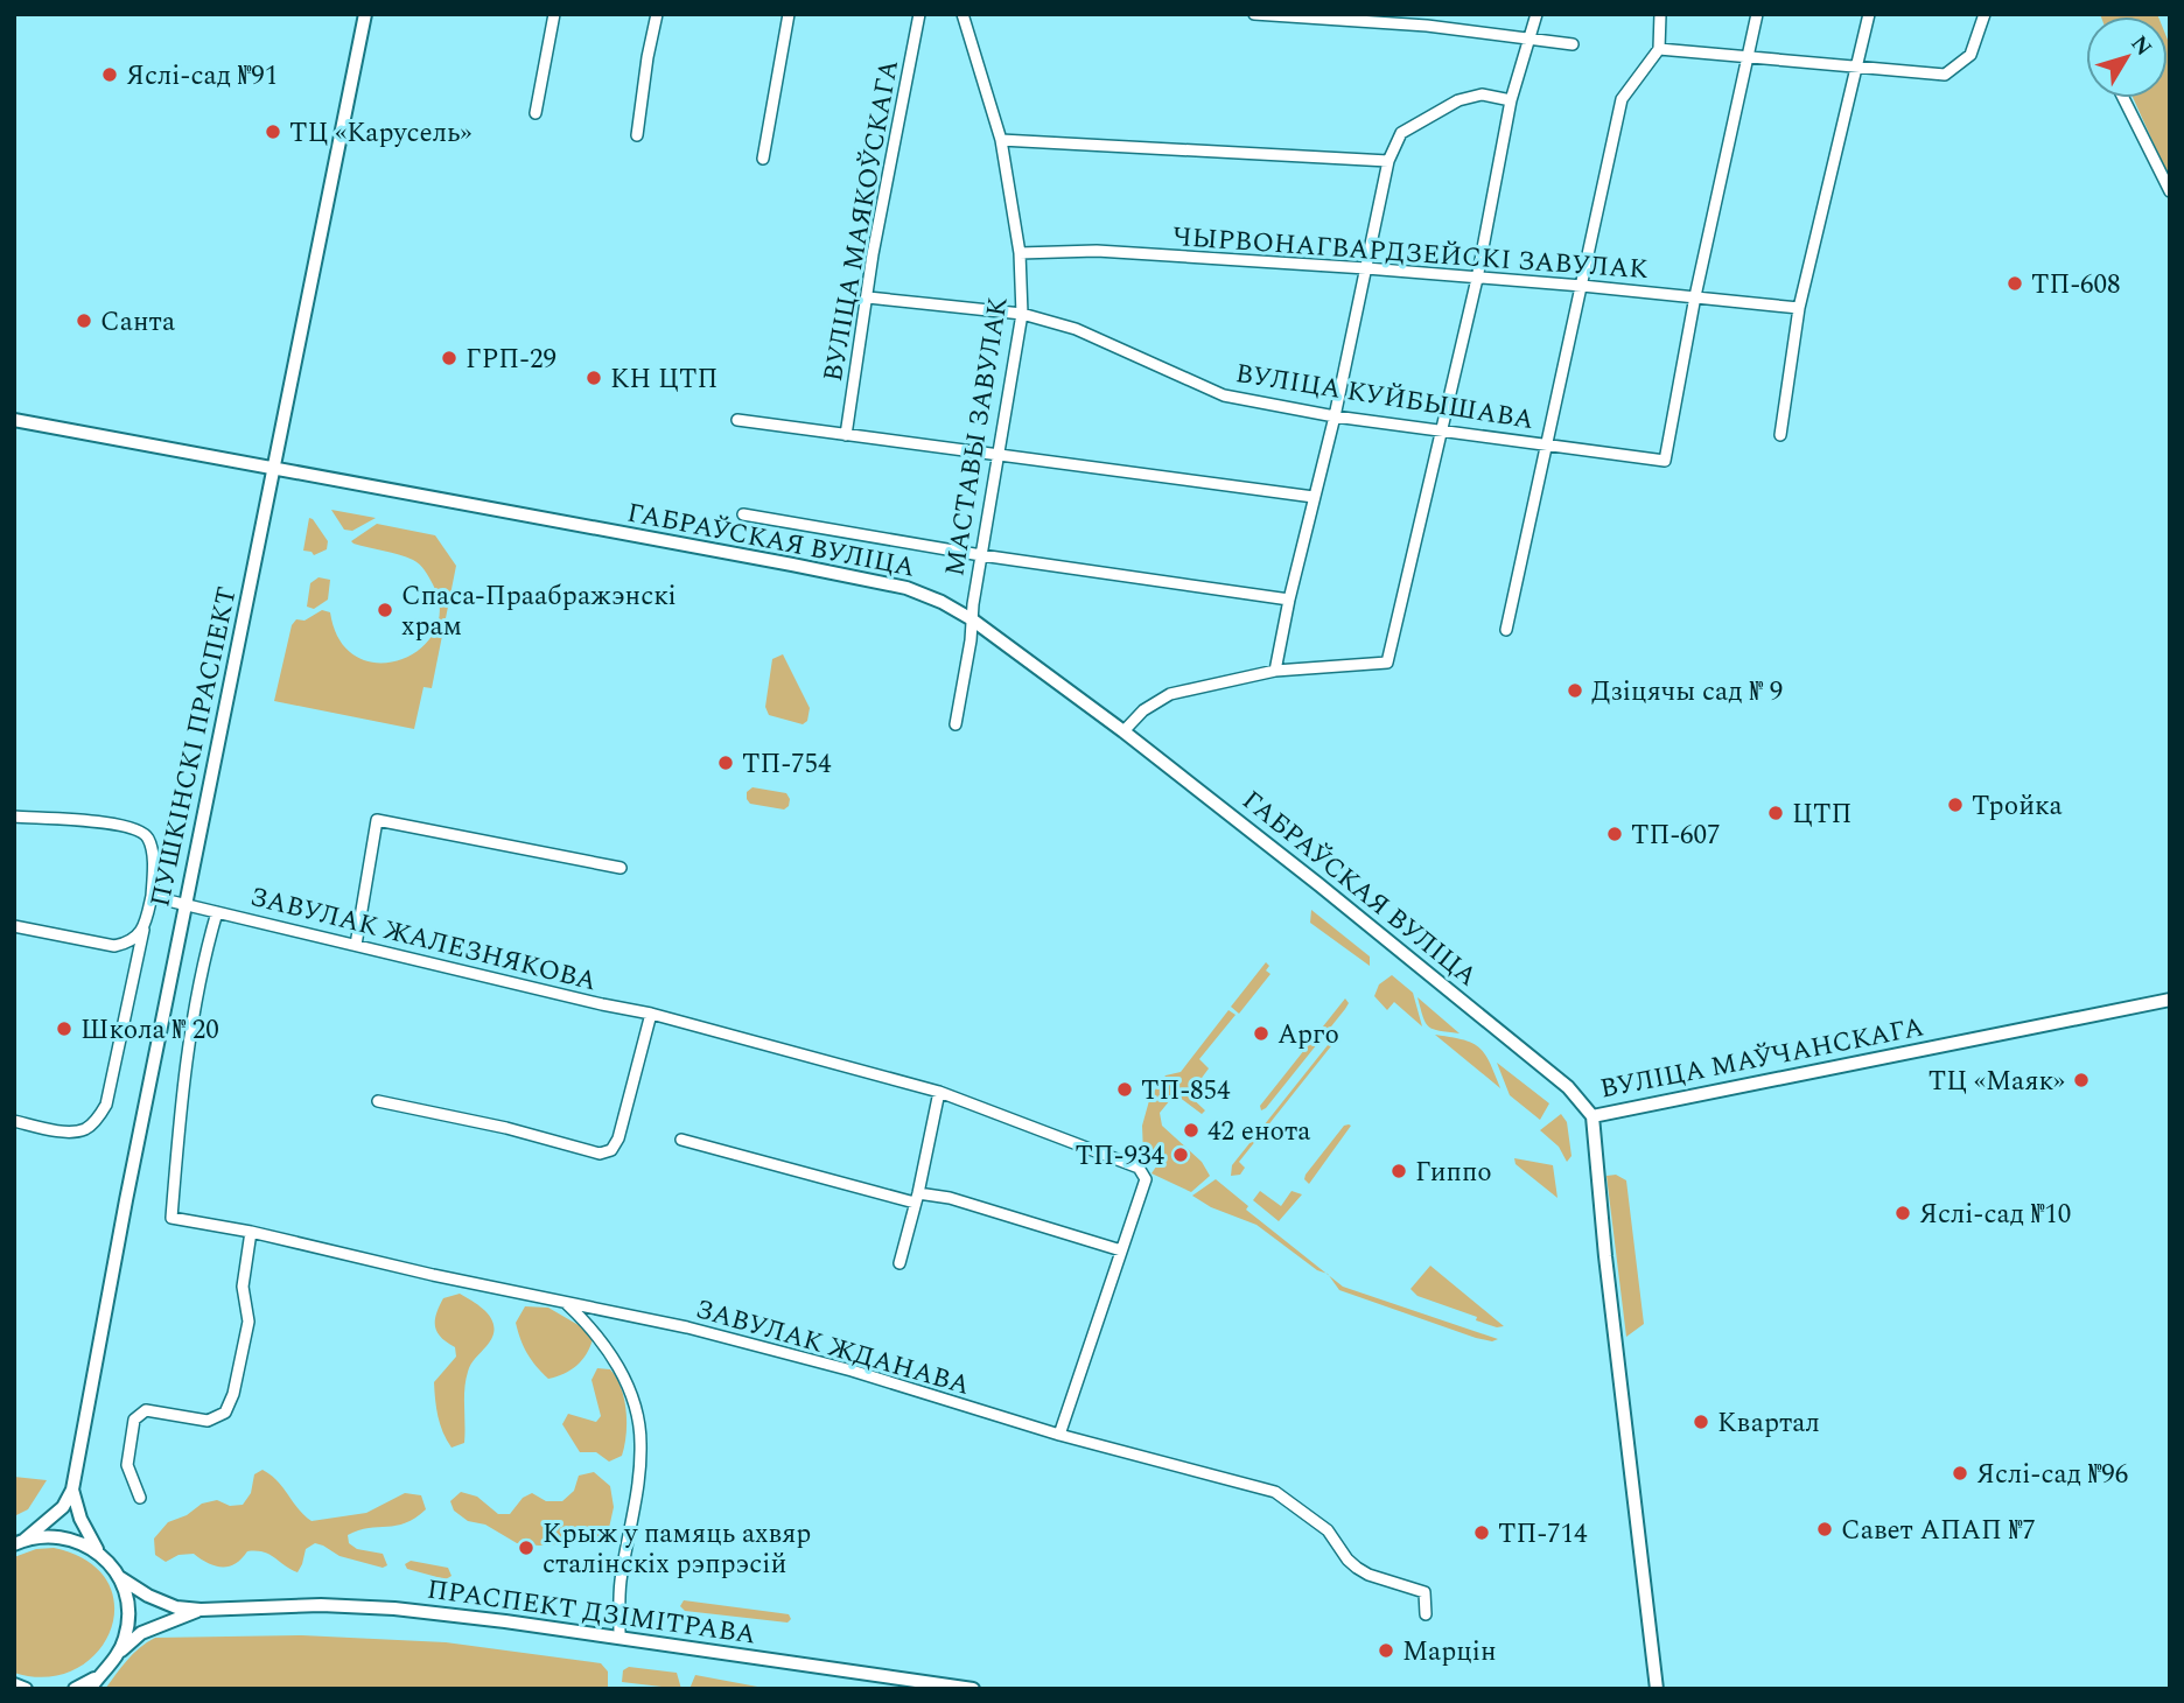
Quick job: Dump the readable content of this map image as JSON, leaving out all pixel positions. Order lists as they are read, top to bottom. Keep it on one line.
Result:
{"streets":{"main road":["ГАБРАЎСКАЯ ВУЛІЦА","ПУШКІНСКІ ПРАСПЕКТ","ВУЛІЦА МАЎЧАНСКАГА","ПРАСПЕКТ ДЗІМІТРАВА"],"street":["ВУЛІЦА МАЯКОЎСКАГА","ЧЫРВОНАГВАРДЗЕЙСКІ ЗАВУЛАК","ВУЛІЦА КУЙБЫШАВА","МАСТАВЫ ЗАВУЛАК","ЗАВУЛАК ЖАЛЕЗНЯКОВА","ЗАВУЛАК ЖДАНАВА"]},"crossings":[["ВУЛІЦА МАЯКОЎСКАГА","ВУЛІЦА КУЙБЫШАВА"],["ЧЫРВОНАГВАРДЗЕЙСКІ ЗАВУЛАК","ВУЛІЦА КУЙБЫШАВА"],["ЧЫРВОНАГВАРДЗЕЙСКІ ЗАВУЛАК","МАСТАВЫ ЗАВУЛАК"],["ВУЛІЦА КУЙБЫШАВА","МАСТАВЫ ЗАВУЛАК"],["МАСТАВЫ ЗАВУЛАК","ГАБРАЎСКАЯ ВУЛІЦА"],["ГАБРАЎСКАЯ ВУЛІЦА","ПУШКІНСКІ ПРАСПЕКТ"],["ГАБРАЎСКАЯ ВУЛІЦА","ВУЛІЦА МАЎЧАНСКАГА"],["ПУШКІНСКІ ПРАСПЕКТ","ЗАВУЛАК ЖАЛЕЗНЯКОВА"],["ЗАВУЛАК ЖАЛЕЗНЯКОВА","ЗАВУЛАК ЖДАНАВА"]],"places":["Яслі-сад №91","ТЦ «Карусель»","ТП-608","Санта","ГРП-29","КН ЦТП","Спаса-Праабражэнскі храм","Дзіцячы сад № 9","ТП-754","Тройка","ЦТП","ТП-607","Школа № 20","Арго","ТЦ «Маяк»","ТП-854","42 енота","ТП-934","Гиппо","Яслі-сад №10","Квартал","Яслі-сад №96","Савет АПАП №7","ТП-714","Крыж у памяць ахвяр сталінскіх рэпрэсій","Марцін"],"north":"top right"}
